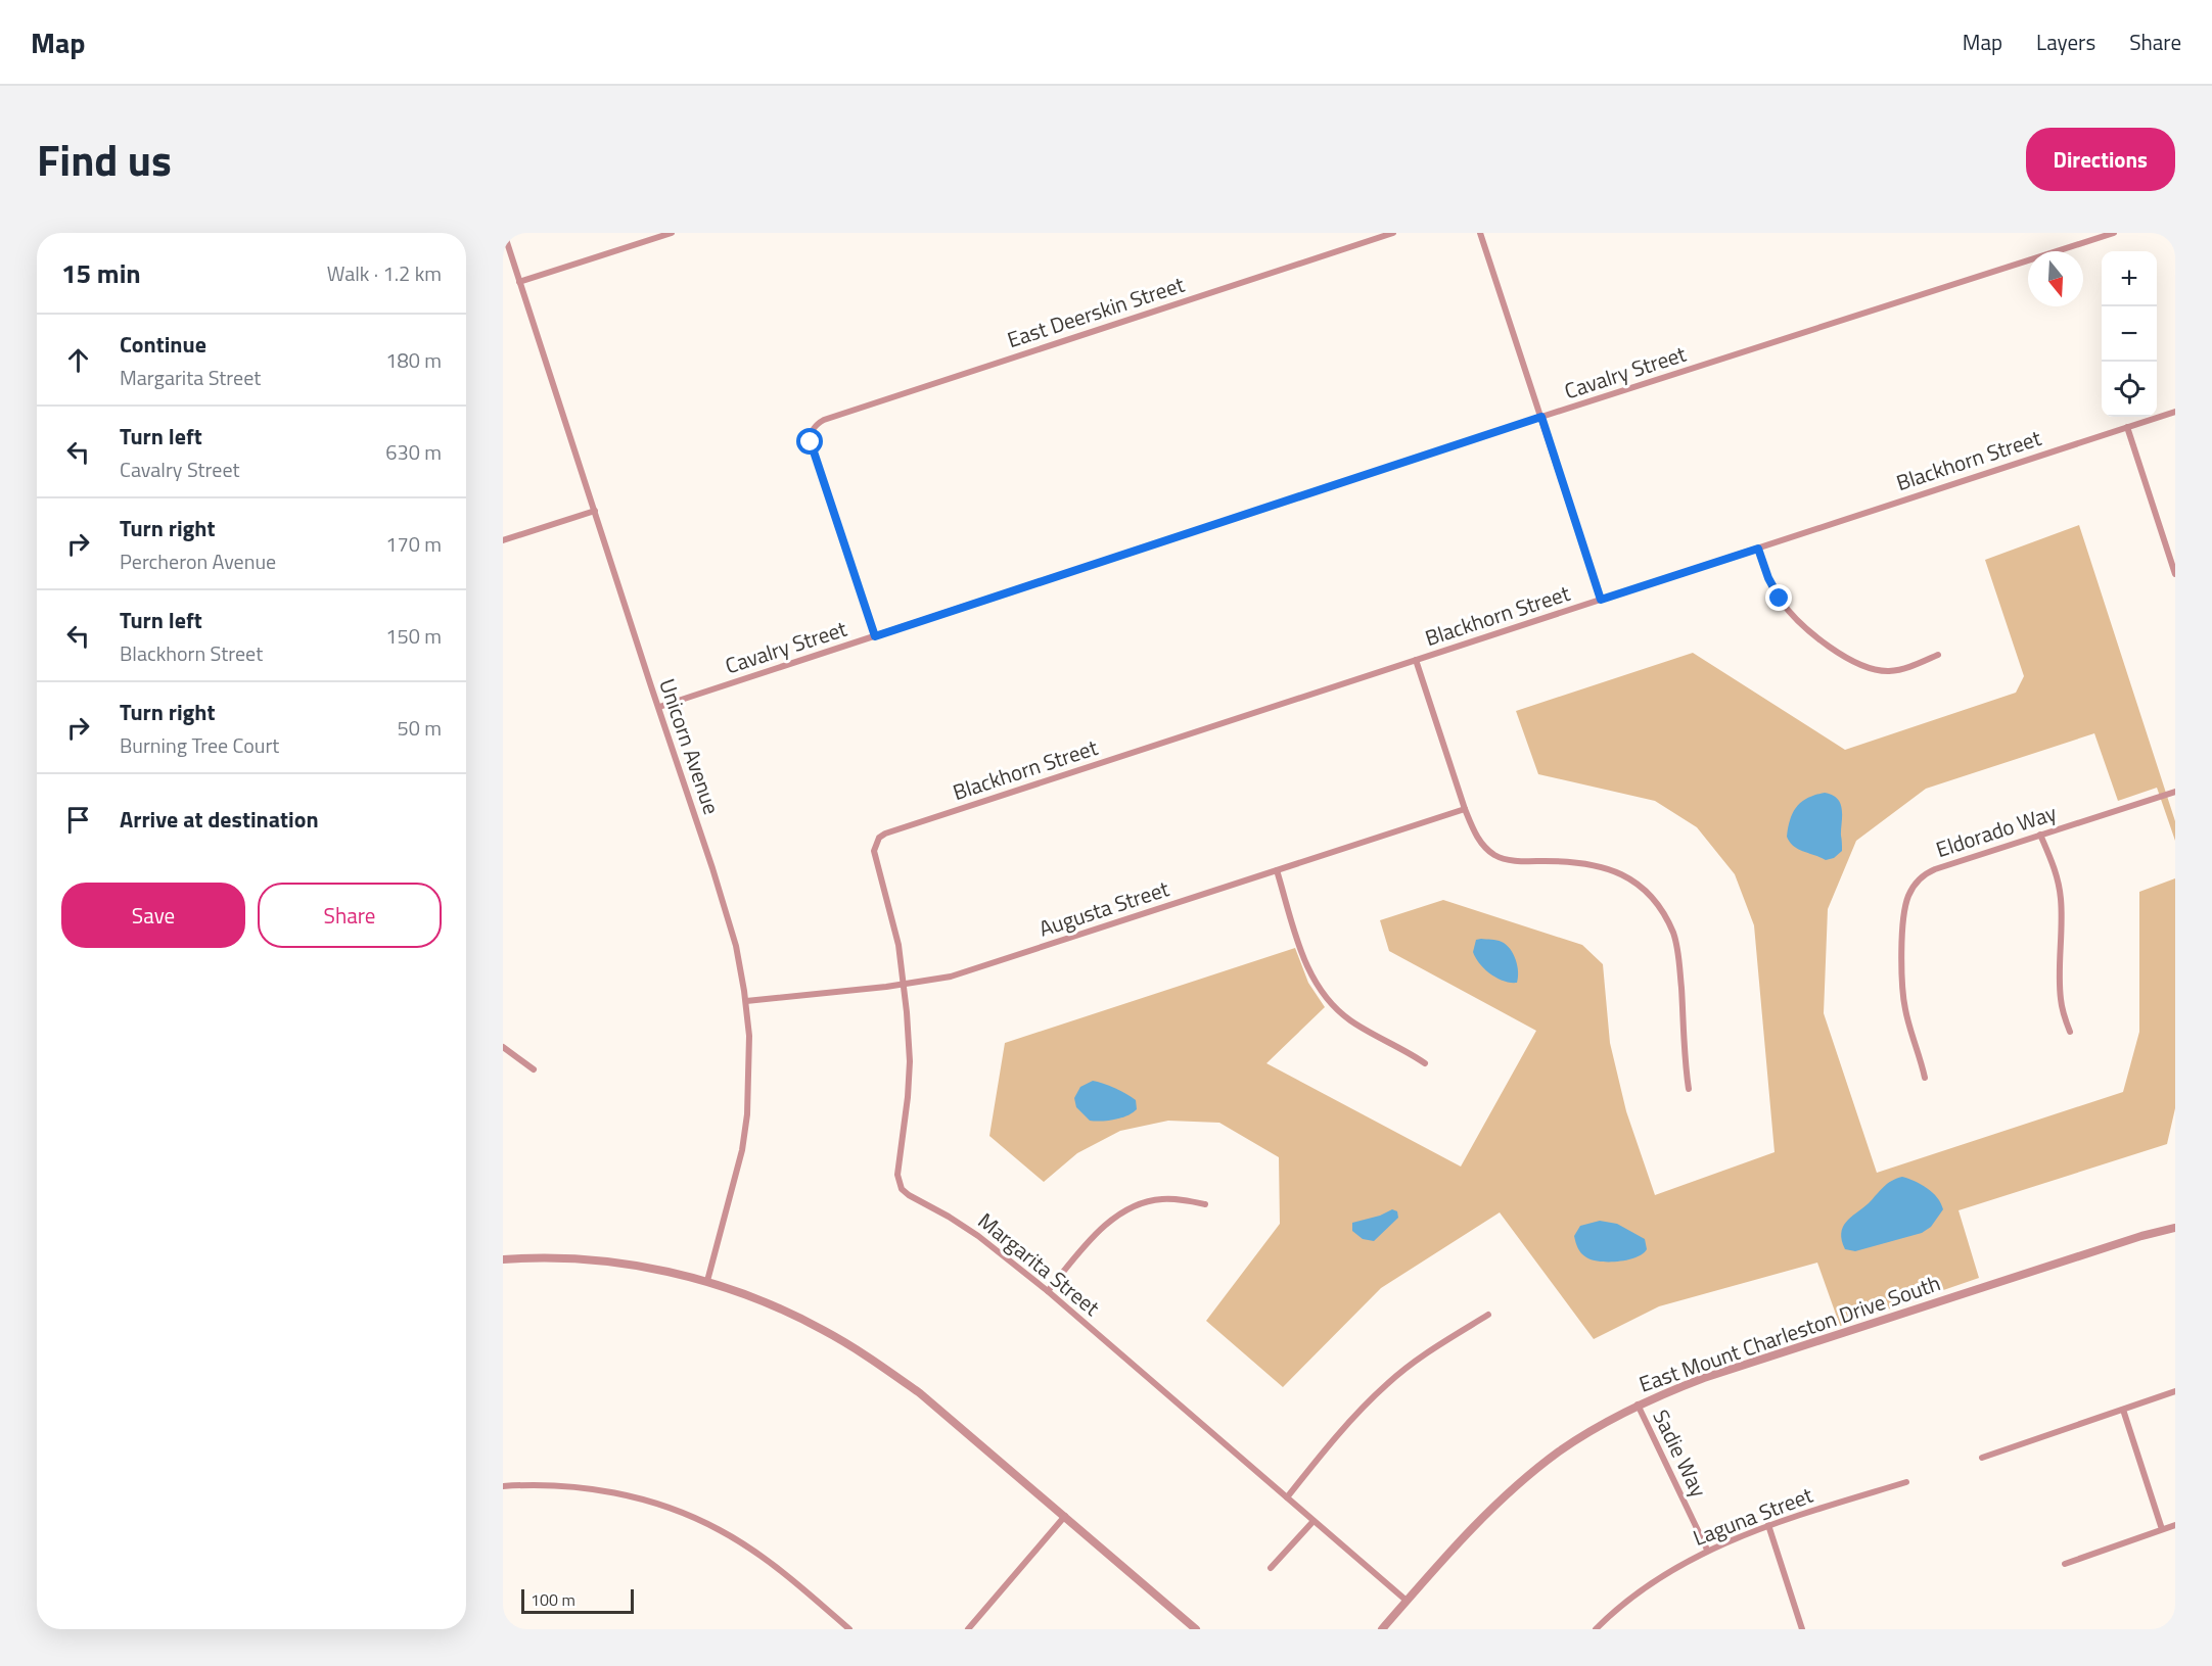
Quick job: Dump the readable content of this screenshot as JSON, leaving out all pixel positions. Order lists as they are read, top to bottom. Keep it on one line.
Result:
{"streets":{"street":["East Deerskin Street","Cavalry Street","Blackhorn Street","Unicorn Avenue","Eldorado Way","Augusta Street","Margarita Street","East Mount Charleston Drive South","Sadie Way","Laguna Street"]},"crossings":[["East Deerskin Street","Cavalry Street"],["Cavalry Street","Unicorn Avenue"],["Blackhorn Street","Margarita Street"],["Unicorn Avenue","Augusta Street"],["Augusta Street","Margarita Street"],["Margarita Street","East Mount Charleston Drive South"],["East Mount Charleston Drive South","Sadie Way"],["Sadie Way","Laguna Street"]],"scale_bar":"100 m","north":"bottom","page":{"header":"Map","nav":["Map","Layers","Share"],"title":"Find us","buttons":["Directions",["Save","Share"]],"heading":["15 min","Walk · 1.2 km"],"map_buttons":["+","−"],"list":[["Continue","Margarita Street","180 m"],["Turn left","Cavalry Street","630 m"],["Turn right","Percheron Avenue","170 m"],["Turn left","Blackhorn Street","150 m"],["Turn right","Burning Tree Court","50 m"],"Arrive at destination"],"scale":"100 m"}}
